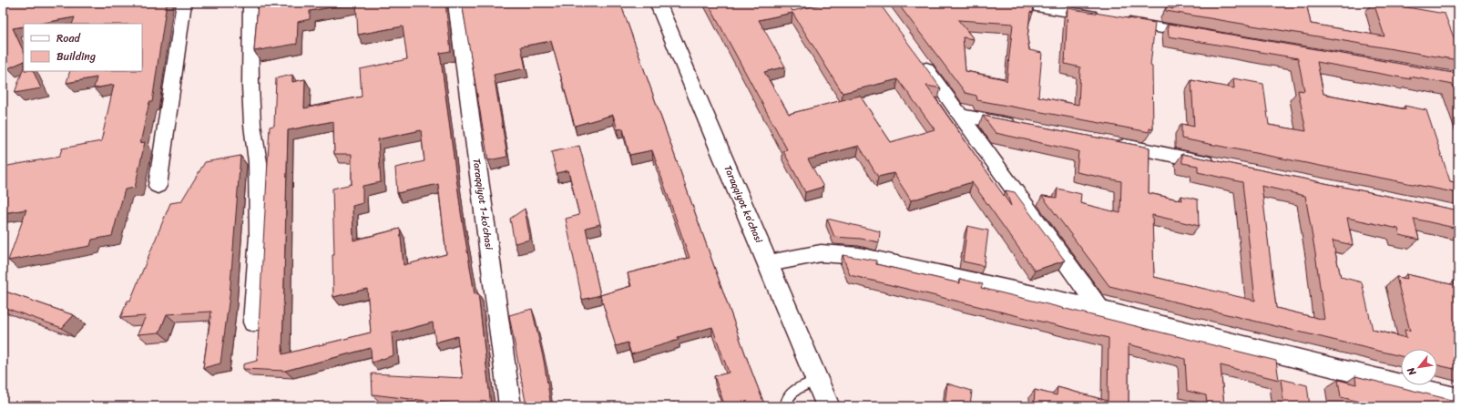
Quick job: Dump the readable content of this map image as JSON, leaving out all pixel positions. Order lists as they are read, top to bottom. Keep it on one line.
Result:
{"streets":{"street":["Taraqqiyot 1-koʻchasi","Taraqqiyot koʻchasi"]},"legend":["Road","Building"],"north":"bottom left"}
